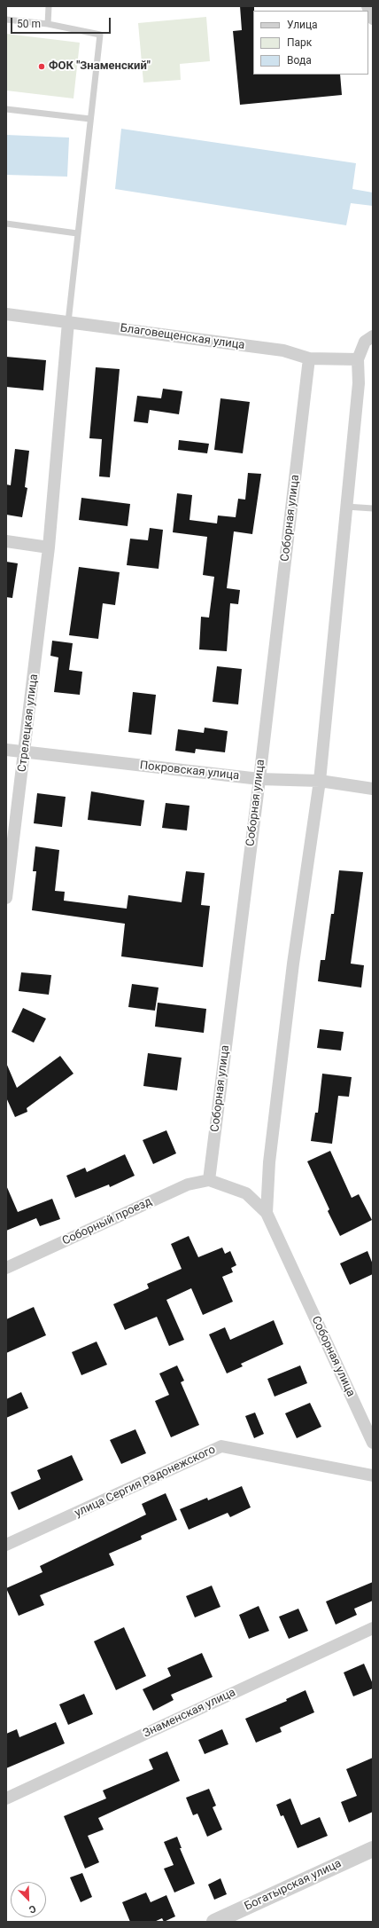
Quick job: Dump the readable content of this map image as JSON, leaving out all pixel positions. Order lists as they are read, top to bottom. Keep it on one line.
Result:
{"streets":{"street":["Благовещенская улица","Соборная улица","Стрелецкая улица","Покровская улица","Соборный проезд","улица Сергия Радонежского","Знаменская улица","Богатырская улица"]},"crossings":[["Благовещенская улица","Соборная улица"],["Благовещенская улица","Стрелецкая улица"],["Соборная улица","Покровская улица"],["Соборная улица","Соборный проезд"],["Стрелецкая улица","Покровская улица"]],"places":["ФОК \"Знаменский\""],"legend":["Улица","Парк","Вода"],"scale_bar":"50 m","north":"bottom right"}
